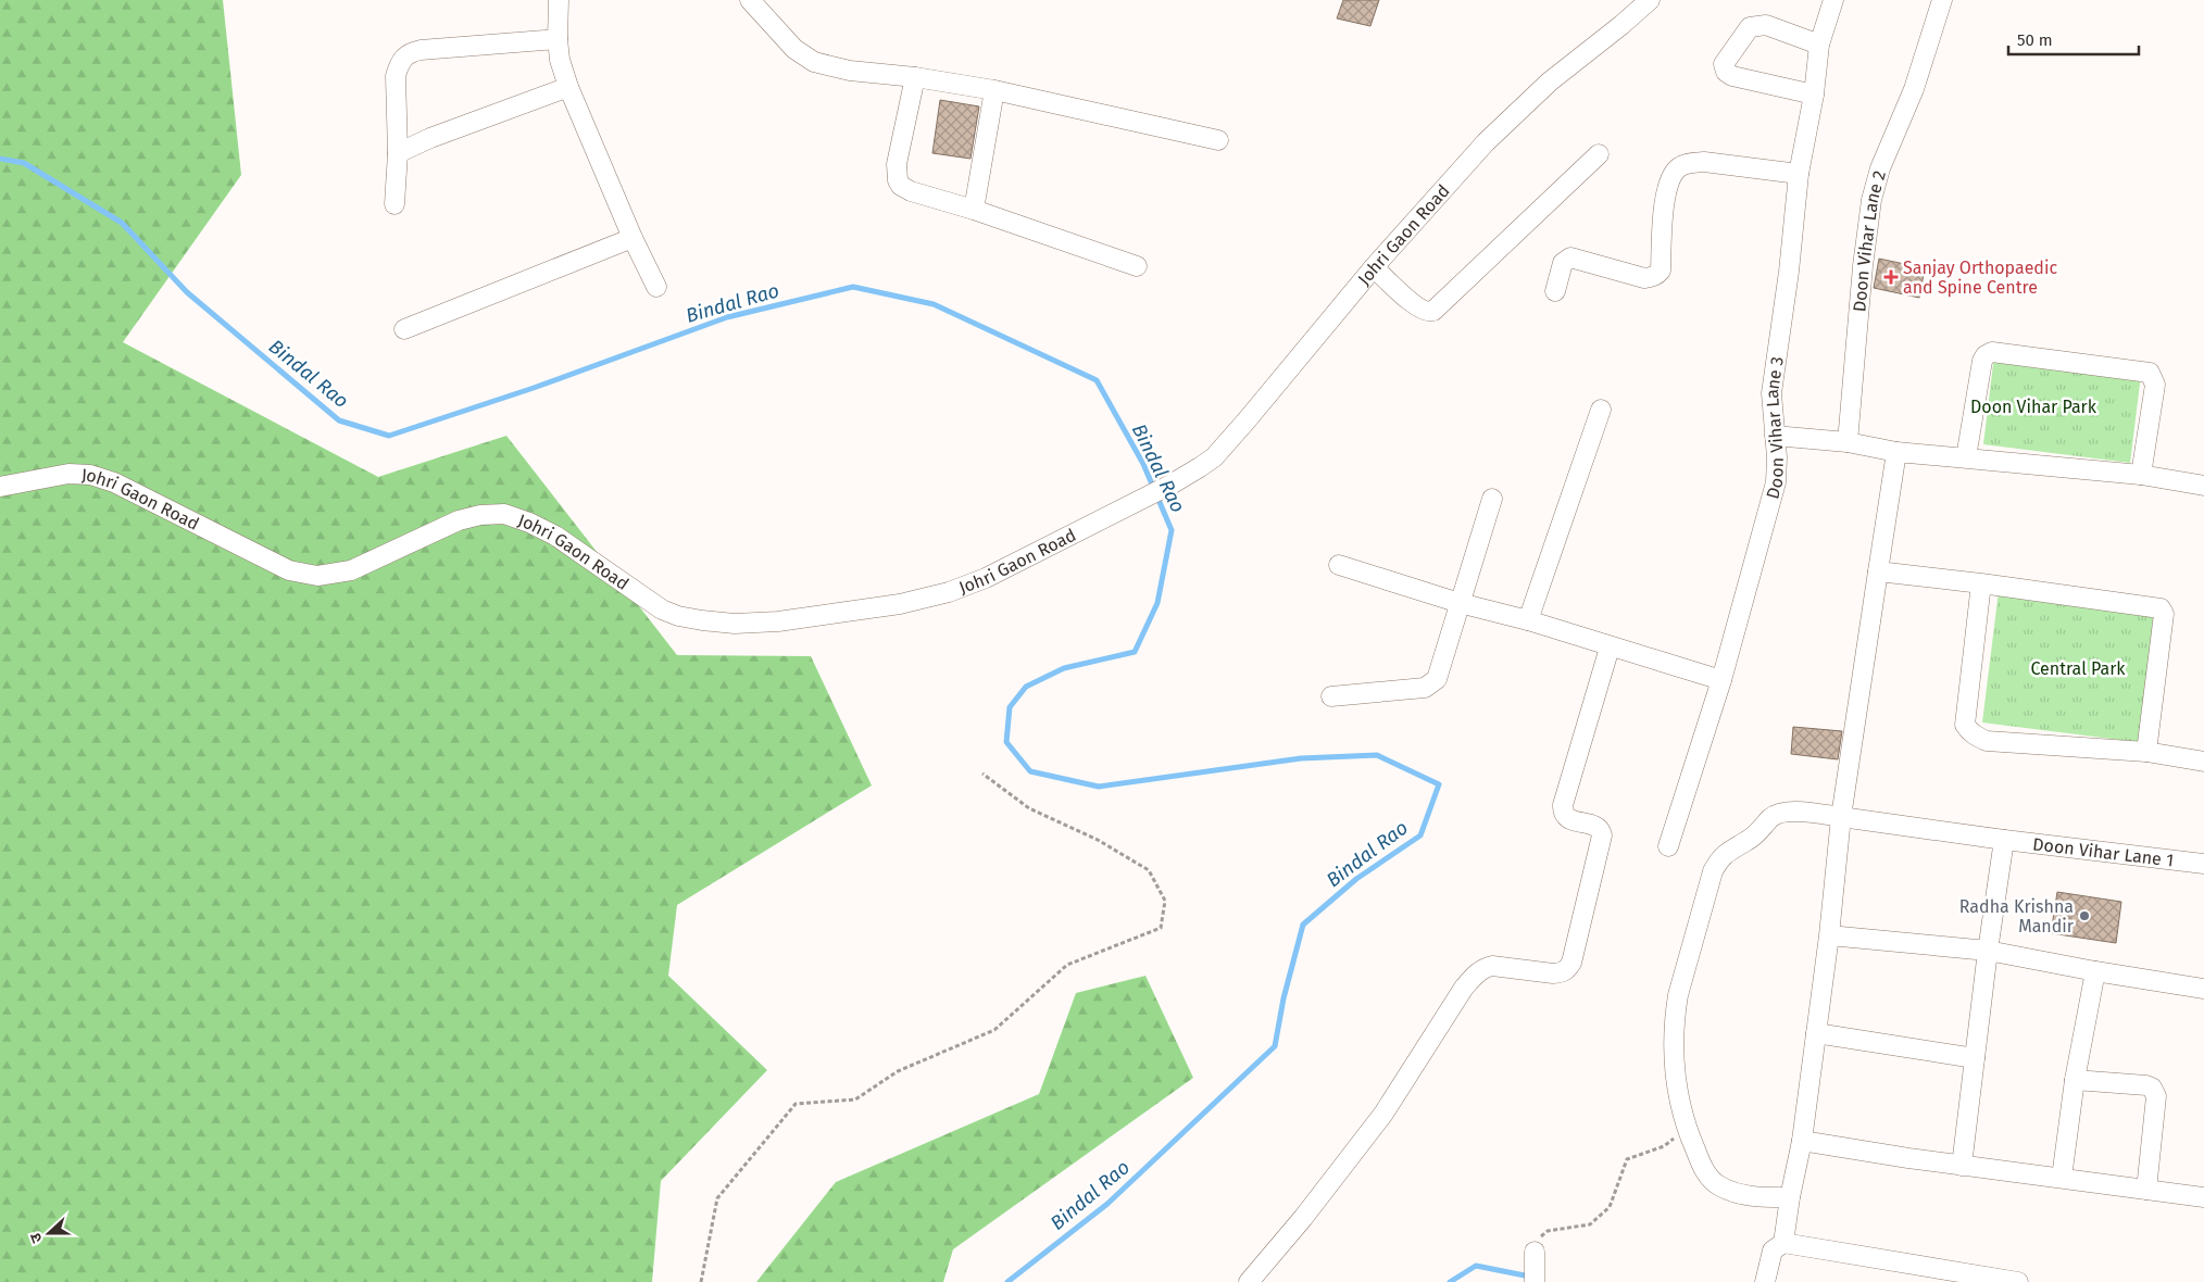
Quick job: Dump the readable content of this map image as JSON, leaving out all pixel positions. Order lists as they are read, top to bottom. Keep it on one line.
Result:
{"streets":{"street":["Johri Gaon Road","Doon Vihar Lane 2","Doon Vihar Lane 3","Doon Vihar Lane 1"]},"water":["Bindal Rao"],"parks":["Doon Vihar Park","Central Park"],"places":{"health":["Sanjay Orthopaedic and Spine Centre"],"other":["Radha Krishna Mandir"]},"scale_bar":"50 m","north":"left"}
